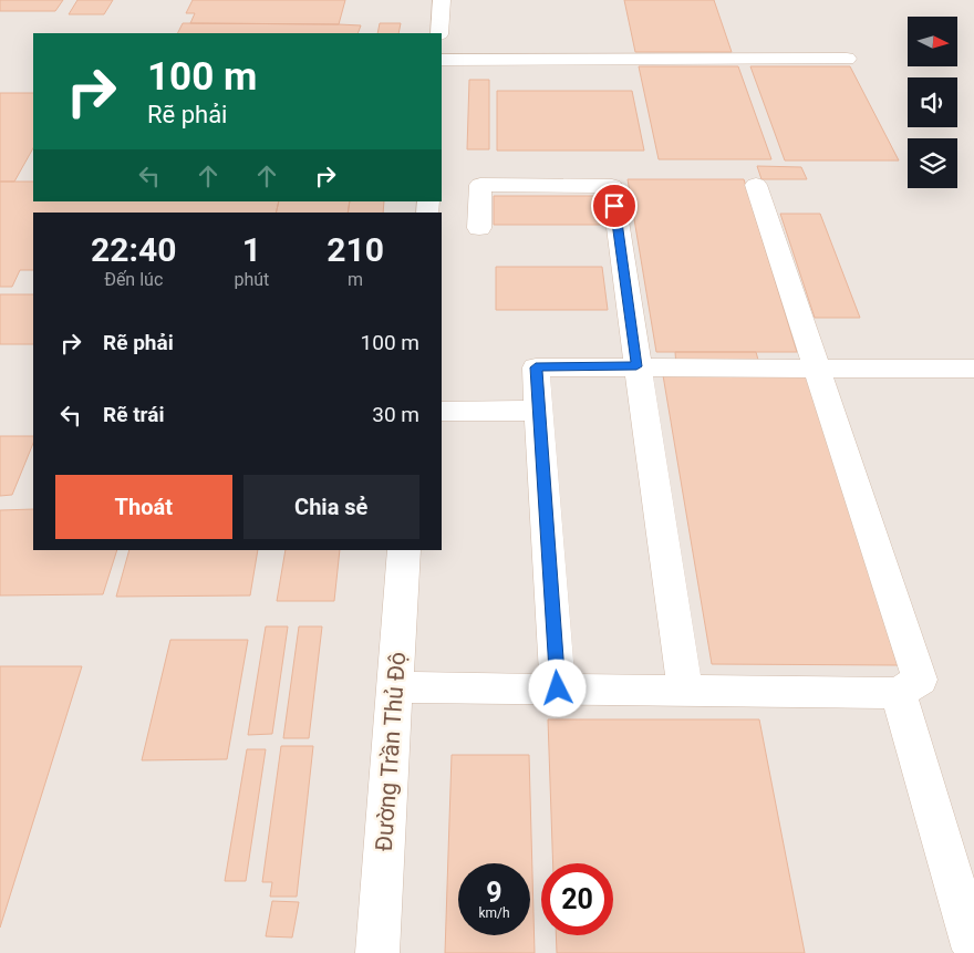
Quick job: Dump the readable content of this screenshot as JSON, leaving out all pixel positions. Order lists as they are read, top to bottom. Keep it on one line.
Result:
{"streets":{"street":["Đường Trần Thủ Độ"]},"north":"right","page":{"turn":["100 m","Rẽ phải"],"eta":["22:40","Đến lúc","1","phút","210","m"],"list":[{"name":"Rẽ phải","value":"100 m"},{"name":"Rẽ trái","value":"30 m"}],"buttons":["Thoát","Chia sẻ"],"speed":"9 km/h","limit":"20"}}
